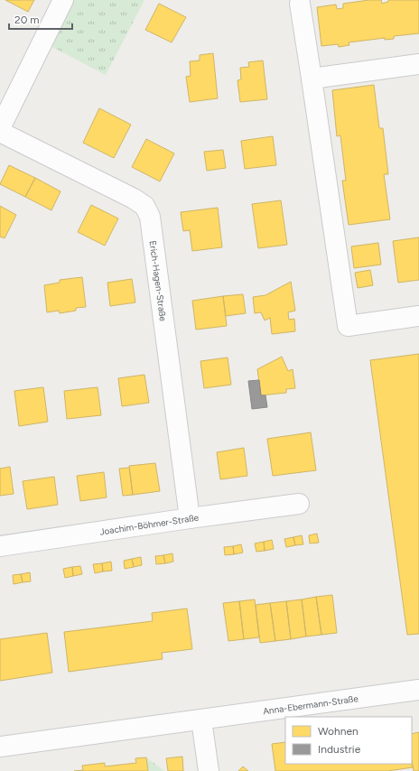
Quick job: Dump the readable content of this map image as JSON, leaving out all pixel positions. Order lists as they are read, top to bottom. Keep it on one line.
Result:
{"streets":{"street":["Erich-Hagen-Straße","Joachim-Böhmer-Straße","Anna-Ebermann-Straße"]},"crossings":[["Erich-Hagen-Straße","Joachim-Böhmer-Straße"]],"legend":["Wohnen","Industrie"],"scale_bar":"20 m"}
